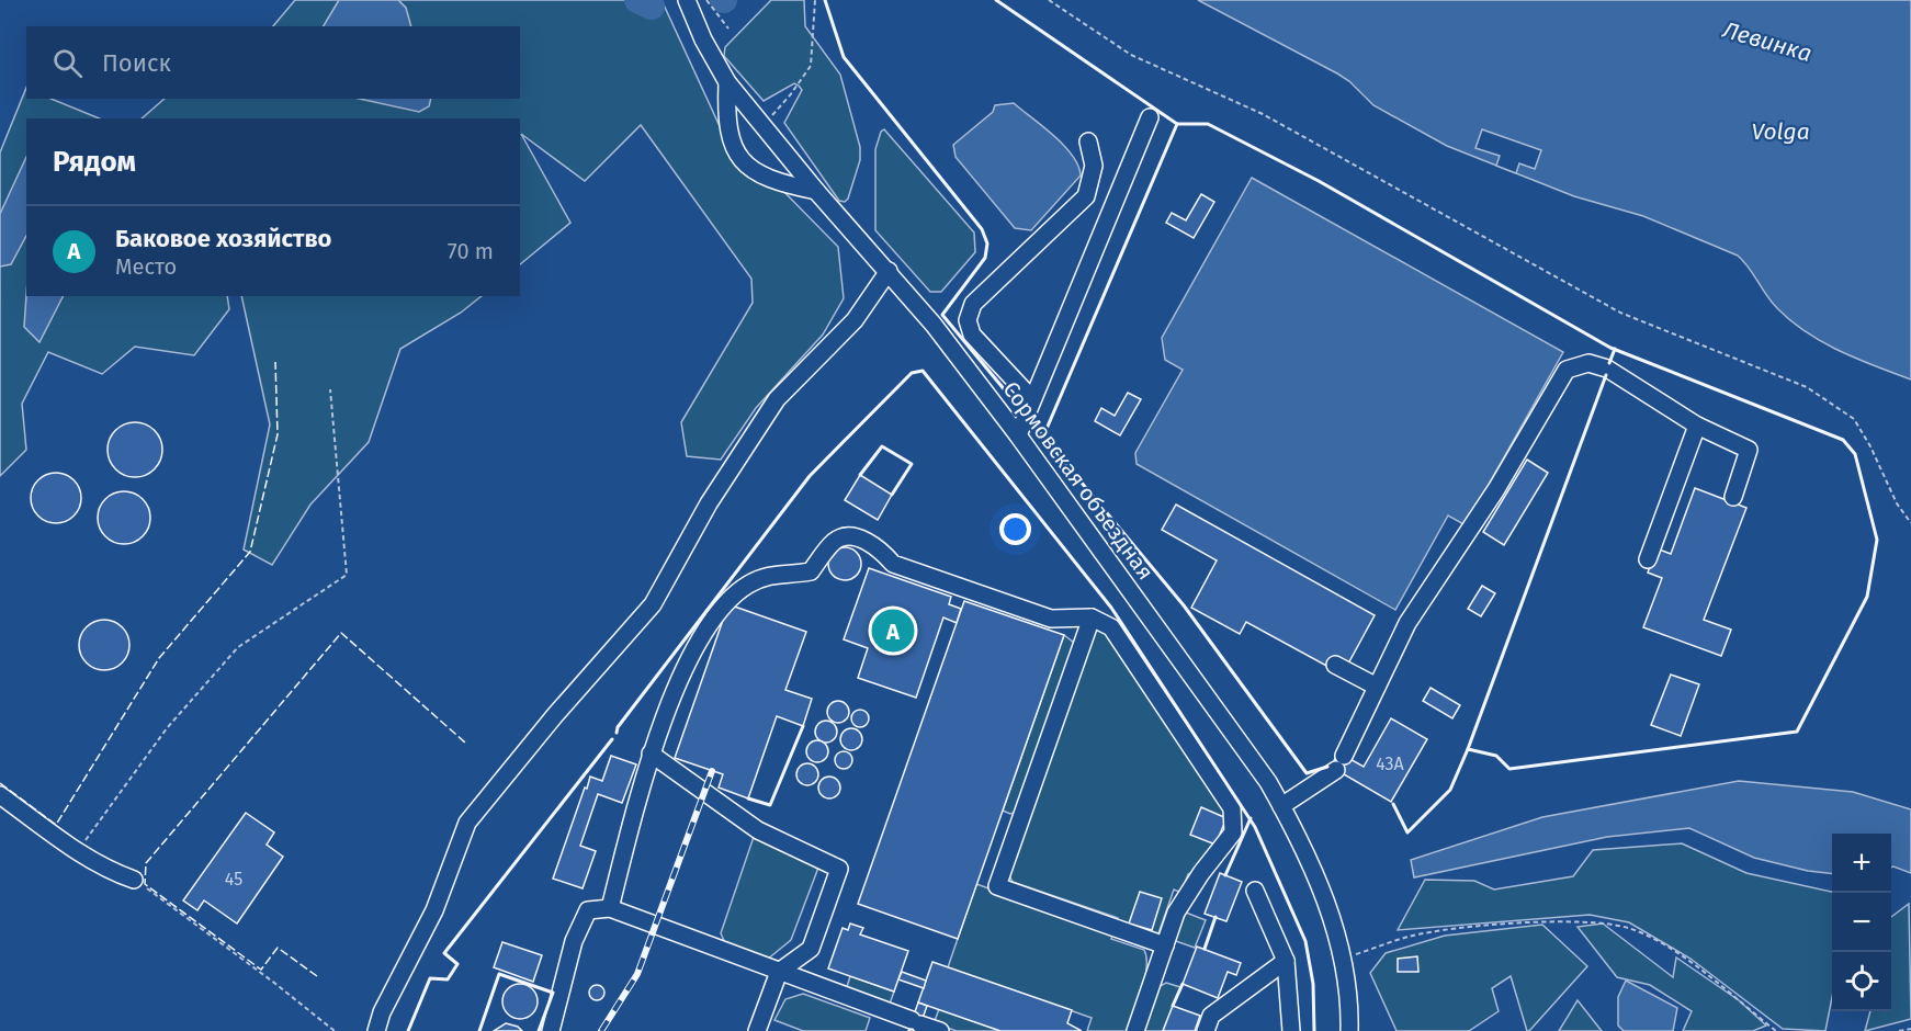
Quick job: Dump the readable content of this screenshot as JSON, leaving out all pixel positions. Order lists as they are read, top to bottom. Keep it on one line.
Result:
{"streets":{"street":["Сормовская объездная"]},"water":["Левинка","Volga"],"house_numbers":["43А","45"],"page":{"search":"Поиск","heading":"Рядом","list":[{"mark":"A","name":"Баковое хозяйство","note":"Место","value":"70 m"}],"pins":"A","map_buttons":["+","−"]}}
